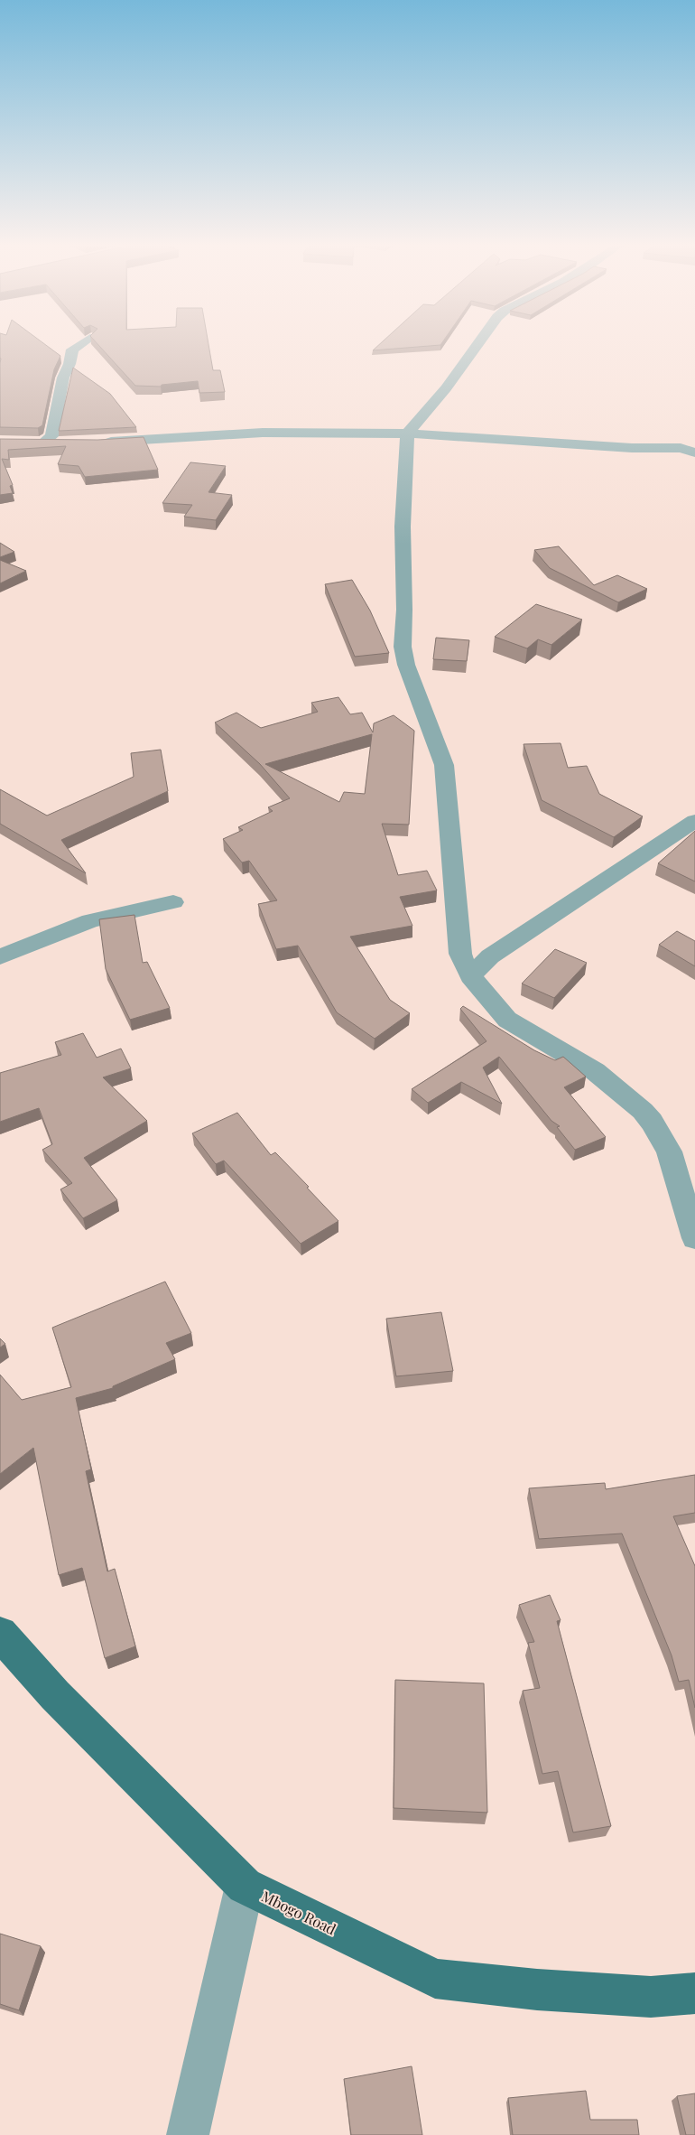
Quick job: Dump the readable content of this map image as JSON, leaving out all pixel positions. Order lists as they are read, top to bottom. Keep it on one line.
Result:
{"streets":{"main road":["Mbogo Road"]}}
